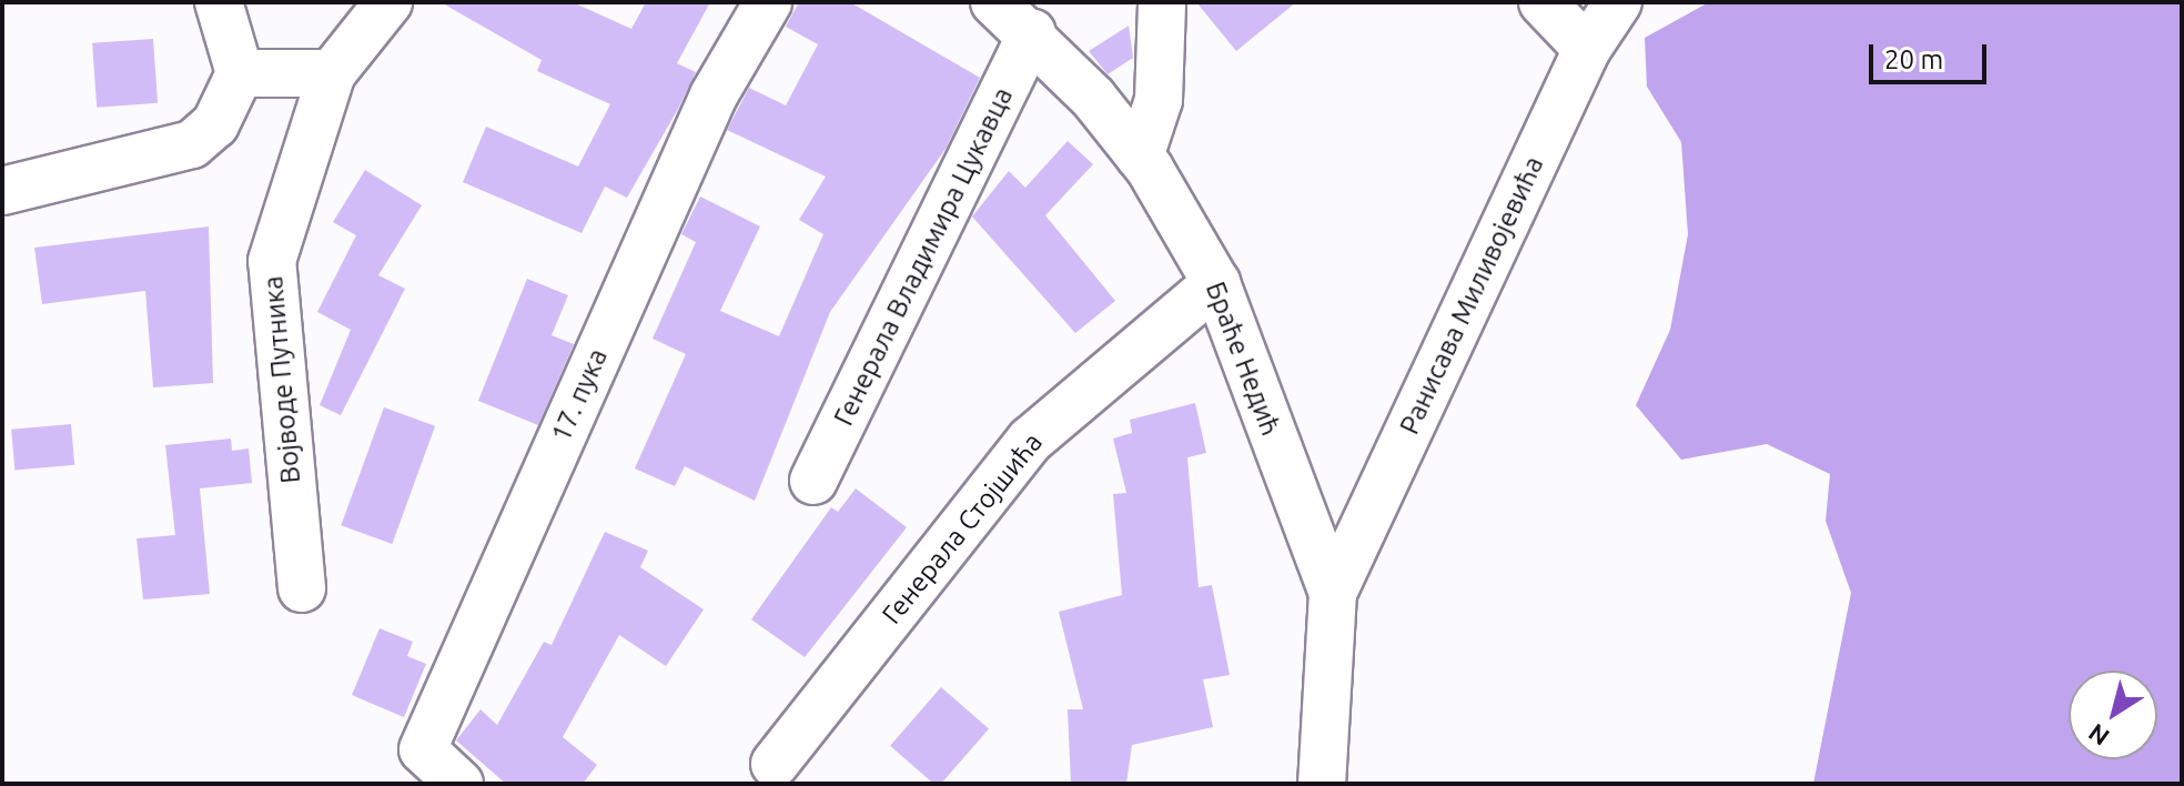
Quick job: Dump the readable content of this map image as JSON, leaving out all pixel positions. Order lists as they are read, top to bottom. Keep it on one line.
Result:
{"streets":{"street":["Генерала Владимира Цукавца","Ранисава Миливојевића","Браће Недић","Војводе Путника","17. пука","Генерала Стојшића"]},"crossings":[["Генерала Владимира Цукавца","Браће Недић"],["Ранисава Миливојевића","Браће Недић"],["Браће Недић","Генерала Стојшића"]],"scale_bar":"20 m","north":"bottom left"}
